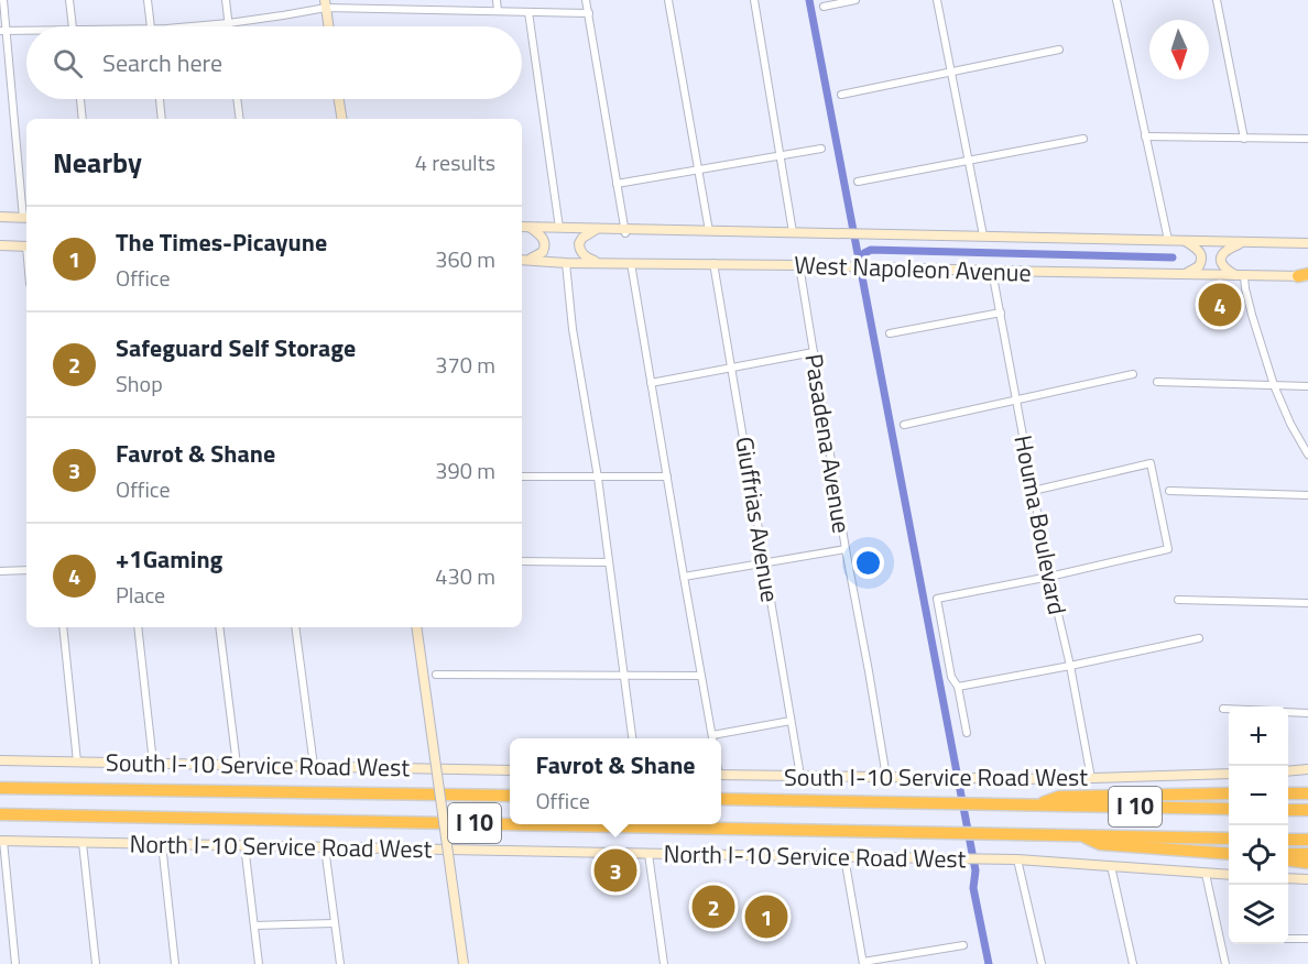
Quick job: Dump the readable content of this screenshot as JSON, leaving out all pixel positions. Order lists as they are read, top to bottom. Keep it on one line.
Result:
{"streets":{"highway":["I 10"],"street":["West Napoleon Avenue","Pasadena Avenue","Giuffrias Avenue","Houma Boulevard","South I-10 Service Road West","North I-10 Service Road West"]},"crossings":[["West Napoleon Avenue","Pasadena Avenue"],["West Napoleon Avenue","Giuffrias Avenue"],["West Napoleon Avenue","Houma Boulevard"],["Pasadena Avenue","South I-10 Service Road West"],["Giuffrias Avenue","South I-10 Service Road West"],["Houma Boulevard","South I-10 Service Road West"]],"north":"bottom","page":{"search":"Search here","heading":["Nearby","4 results"],"list":[{"mark":"1","name":"The Times-Picayune","note":"Office","value":"360 m"},{"mark":"2","name":"Safeguard Self Storage","note":"Shop","value":"370 m"},{"mark":"3","name":"Favrot & Shane","note":"Office","value":"390 m"},{"mark":"4","name":"+1Gaming","note":"Place","value":"430 m"}],"pins":["4","3","2","1"],"map_buttons":["+","−"],"popup":["Favrot & Shane","Office"]}}
